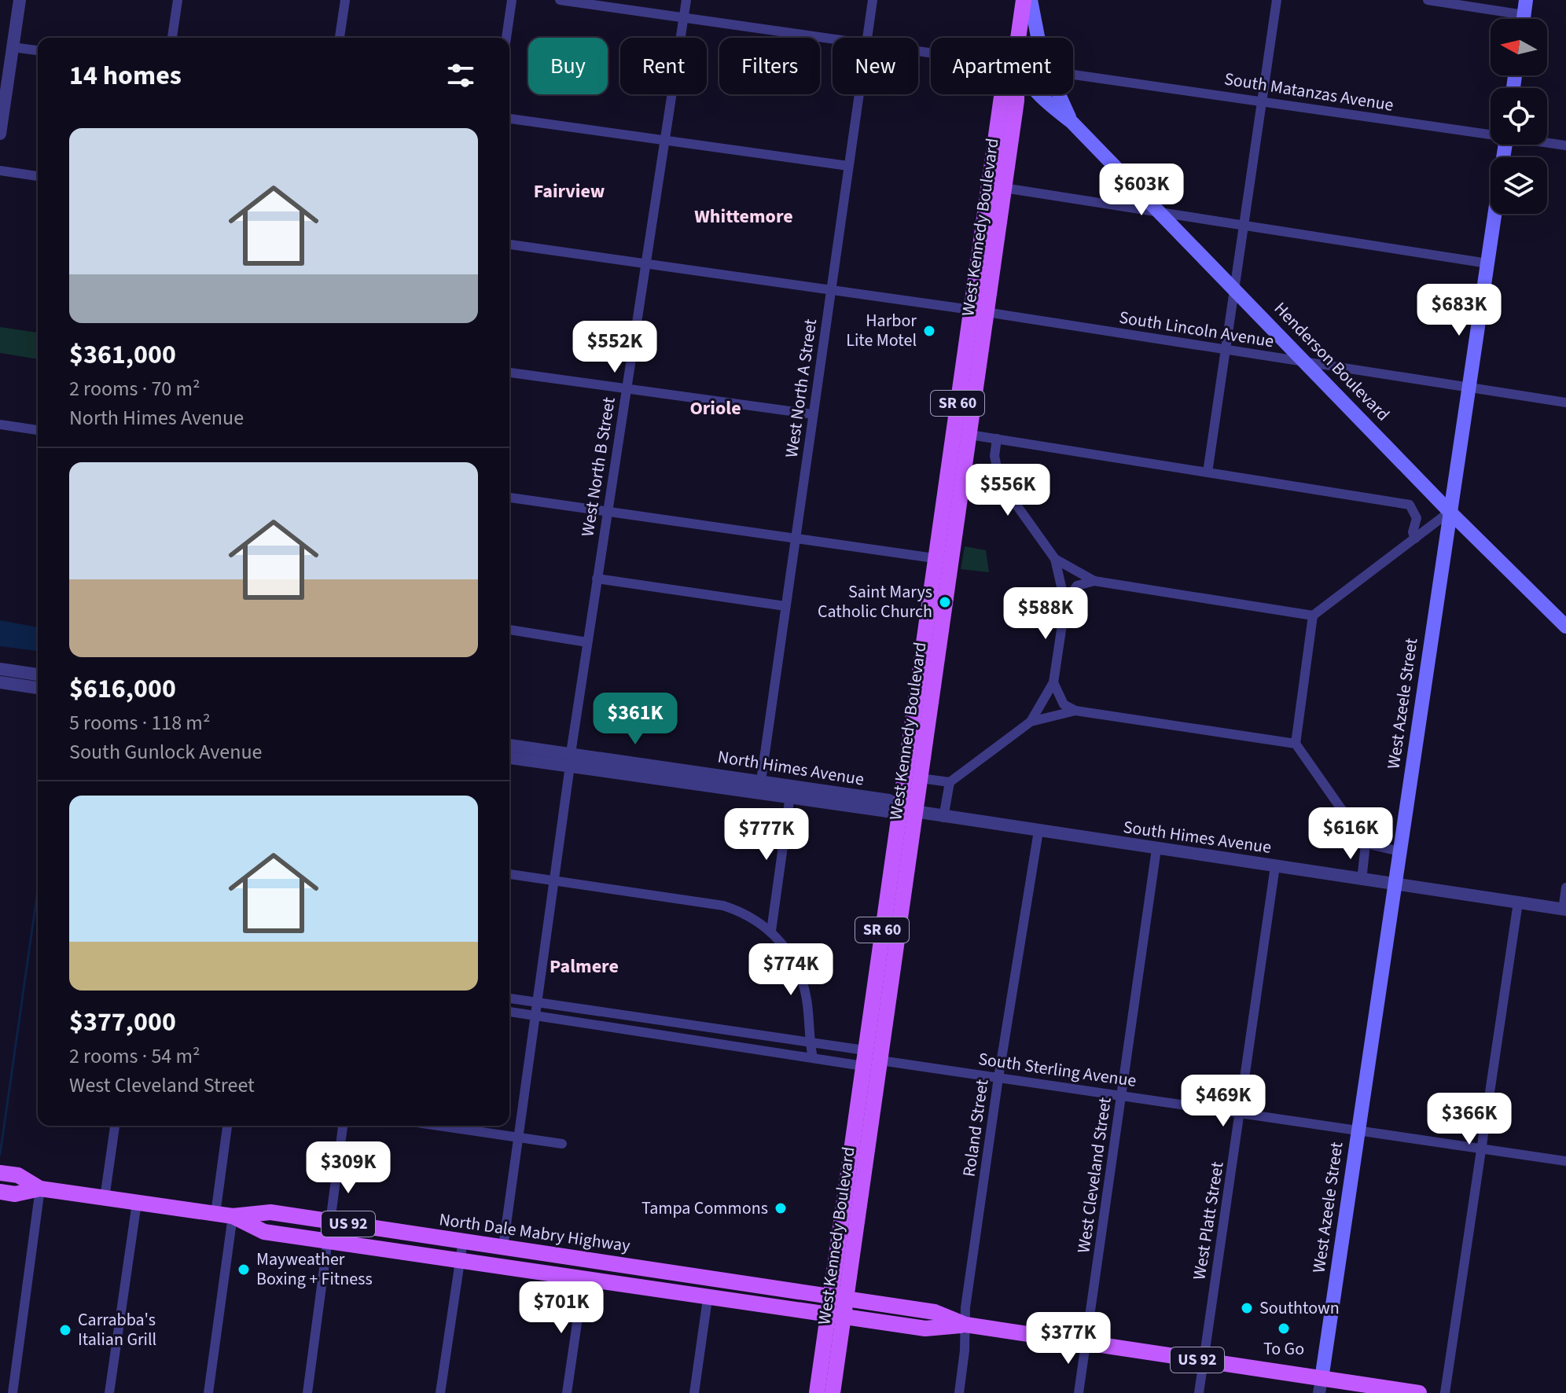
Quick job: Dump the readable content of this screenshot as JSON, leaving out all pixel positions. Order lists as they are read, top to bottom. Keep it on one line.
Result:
{"streets":{"main road":["West Kennedy Boulevard","Henderson Boulevard","SR 60","West Azeele Street","US 92","North Dale Mabry Highway"],"street":["South Matanzas Avenue","South Lincoln Avenue","West North A Street","West North B Street","North Himes Avenue","South Himes Avenue","South Sterling Avenue","Roland Street","West Cleveland Street","West Platt Street"]},"crossings":[["West Kennedy Boulevard","South Lincoln Avenue"],["West Kennedy Boulevard","North Himes Avenue"],["West Kennedy Boulevard","South Himes Avenue"],["West Kennedy Boulevard","South Sterling Avenue"],["West Kennedy Boulevard","US 92"],["West Kennedy Boulevard","North Dale Mabry Highway"],["South Lincoln Avenue","Henderson Boulevard"],["South Lincoln Avenue","West North A Street"],["South Lincoln Avenue","West North B Street"],["South Lincoln Avenue","West Azeele Street"],["Henderson Boulevard","West Azeele Street"],["West North A Street","North Himes Avenue"],["West North B Street","North Himes Avenue"],["West North B Street","North Dale Mabry Highway"],["West Azeele Street","South Himes Avenue"],["West Azeele Street","South Sterling Avenue"],["West Azeele Street","US 92"],["North Himes Avenue","South Himes Avenue"],["South Himes Avenue","Roland Street"],["South Himes Avenue","West Cleveland Street"],["South Himes Avenue","West Platt Street"],["South Sterling Avenue","Roland Street"],["South Sterling Avenue","West Cleveland Street"],["South Sterling Avenue","West Platt Street"],["Roland Street","US 92"],["West Cleveland Street","US 92"],["West Platt Street","US 92"],["US 92","North Dale Mabry Highway"]],"districts":["Fairview","Whittemore","Oriole","Palmere"],"places":["Harbor Lite Motel","Saint Marys Catholic Church","Tampa Commons","Mayweather Boxing + Fitness","Southtown","To Go","Carrabba's Italian Grill"],"north":"left","page":{"chip":["Buy","Rent","Filters","New","Apartment"],"heading":"14 homes","list":[{"name":"$361,000","note":"2 rooms · 70 m² · North Himes Avenue"},{"name":"$616,000","note":"5 rooms · 118 m² · South Gunlock Avenue"},{"name":"$377,000","note":"2 rooms · 54 m² · West Cleveland Street"}],"price":["$603K","$683K","$552K","$556K","$588K","$361K","$616K","$777K","$774K","$469K","$366K","$309K","$701K","$377K"]}}
